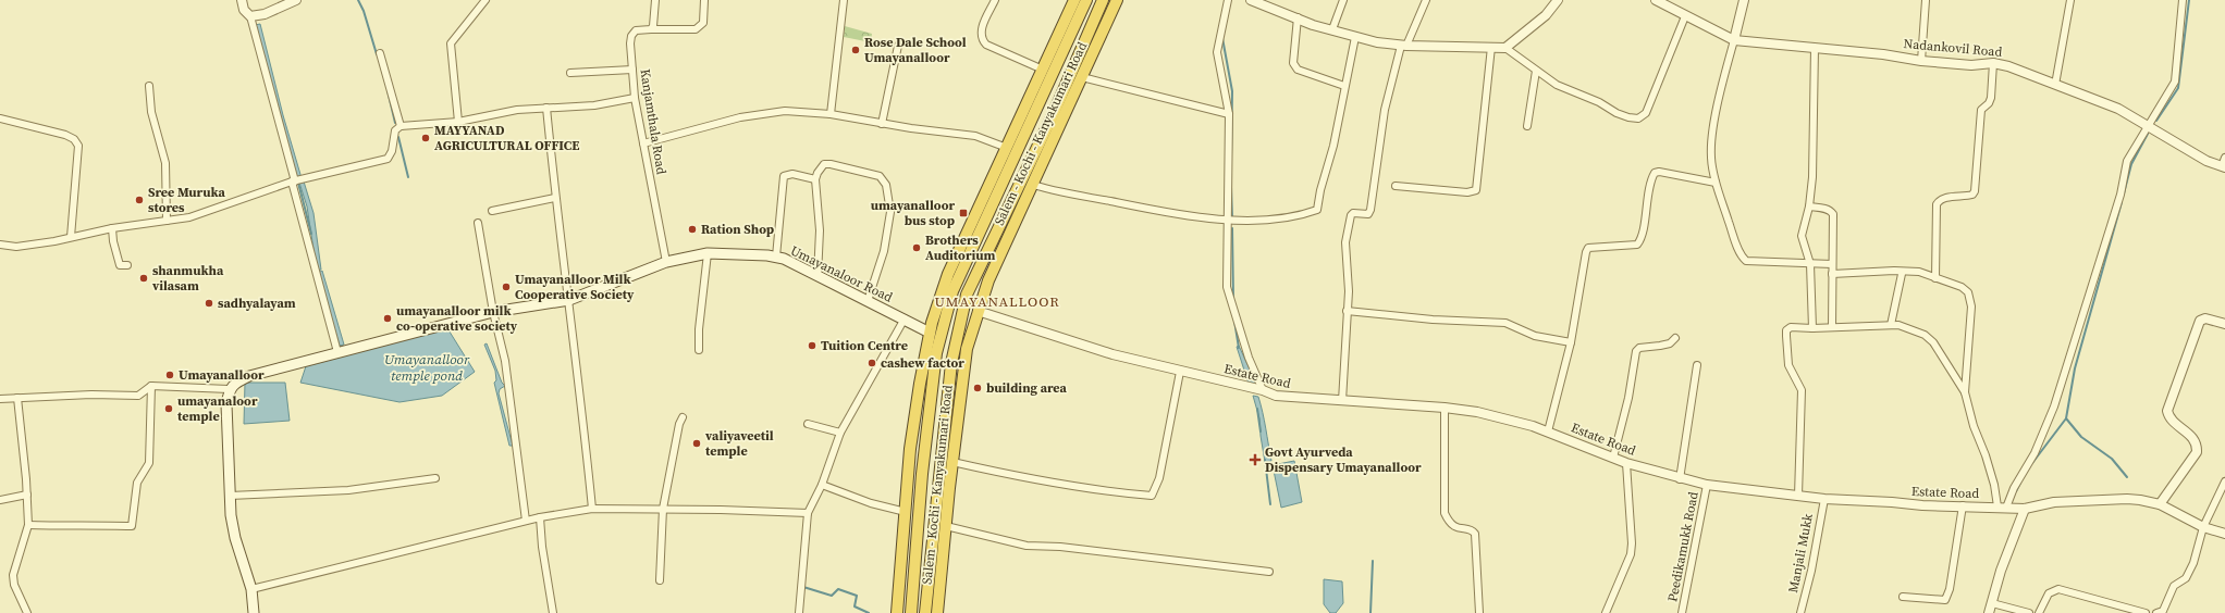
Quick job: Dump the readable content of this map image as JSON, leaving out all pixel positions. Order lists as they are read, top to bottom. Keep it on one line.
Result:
{"streets":{"highway":["Salem - Kochi - Kanyakumari Road"],"main road":["Umayanaloor Road"],"street":["Nadankovil Road","Kanjamthala Road","Estate Road","Peedikamukk Road","Manjali Mukk"]},"crossings":[["Kanjamthala Road","Umayanaloor Road"],["Salem - Kochi - Kanyakumari Road","Umayanaloor Road"],["Salem - Kochi - Kanyakumari Road","Estate Road"],["Estate Road","Peedikamukk Road"],["Estate Road","Manjali Mukk"]],"districts":["UMAYANALLOOR"],"water":["Umayanalloor temple pond"],"places":{"other":["Rose Dale School Umayanalloor","MAYYANAD AGRICULTURAL OFFICE","Sree Muruka stores","Ration Shop","Brothers Auditorium","shanmukha vilasam","Umayanalloor Milk Cooperative Society","sadhyalayam","umayanalloor milk co-operative society","Tuition Centre","cashew factor","Umayanalloor","building area","umayanaloor temple","valiyaveetil temple"],"transit":["umayanalloor bus stop"],"health":["Govt Ayurveda Dispensary Umayanalloor"]}}
